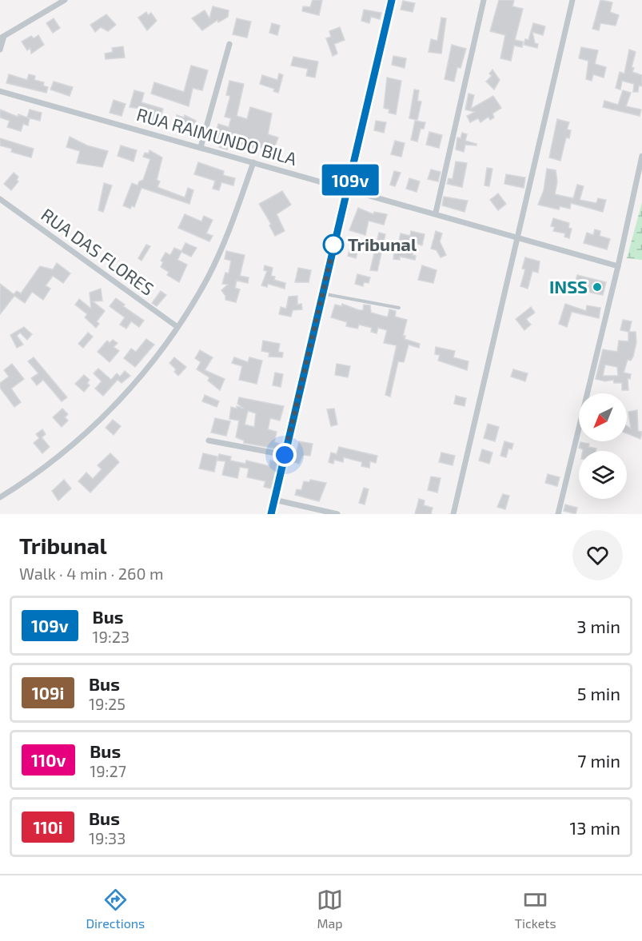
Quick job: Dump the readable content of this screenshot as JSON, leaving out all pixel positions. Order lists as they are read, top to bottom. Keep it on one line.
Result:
{"streets":{"street":["RUA RAIMUNDO BILA","RUA DAS FLORES"]},"places":["Tribunal","INSS"],"lines":["bus line 109v"],"north":"bottom left","page":{"on_map":"109v","heading":["Tribunal","Walk · 4 min · 260 m"],"list":[{"mark":"109v","name":"Bus","note":"19:23","value":"3 min"},{"mark":"109i","name":"Bus","note":"19:25","value":"5 min"},{"mark":"110v","name":"Bus","note":"19:27","value":"7 min"},{"mark":"110i","name":"Bus","note":"19:33","value":"13 min"}],"tabs":["Directions","Map","Tickets"]}}
